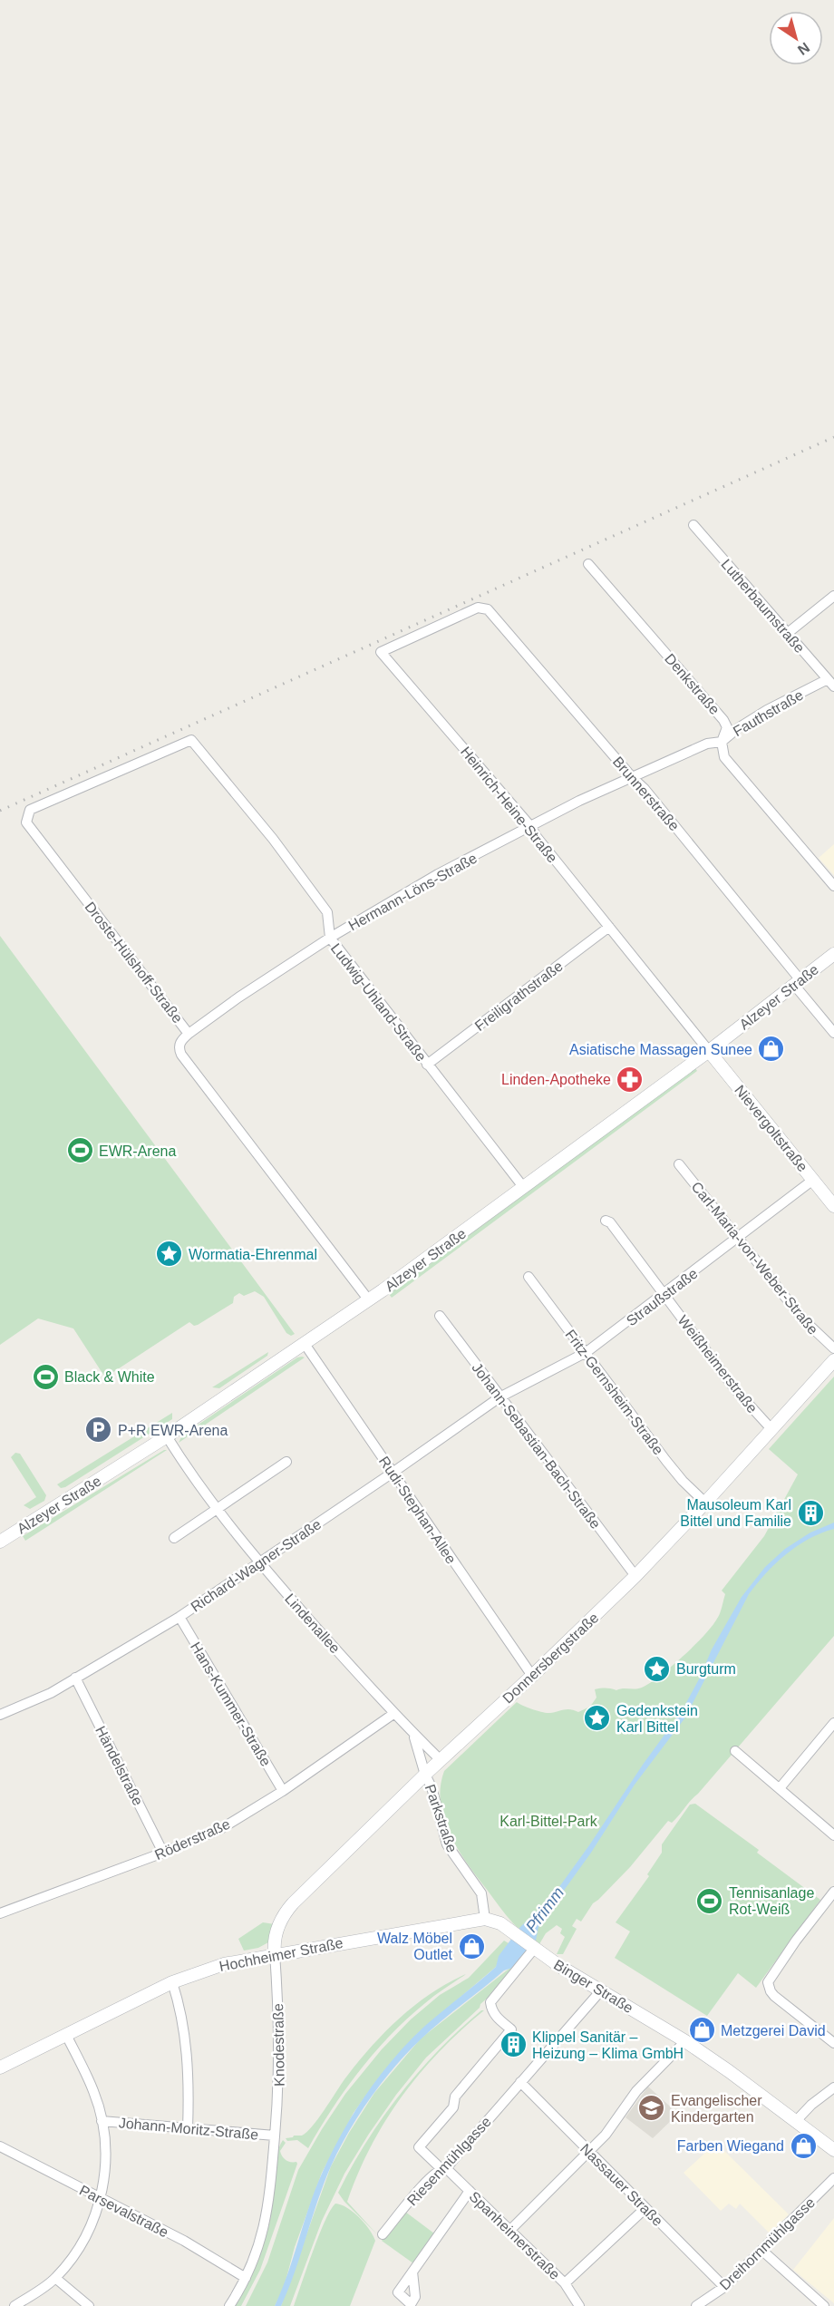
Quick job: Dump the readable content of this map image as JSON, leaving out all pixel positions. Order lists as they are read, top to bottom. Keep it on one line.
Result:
{"streets":{"street":["Lutherbaumstraße","Denkstraße","Fauthstraße","Brunnerstraße","Heinrich-Heine-Straße","Hermann-Löns-Straße","Droste-Hülshoff-Straße","Freiligrathstraße","Alzeyer Straße","Ludwig-Uhland-Straße","Nievergoltstraße","Carl-Maria-von-Weber-Straße","Straußstraße","Weißheimerstraße","Fritz-Gernsheim-Straße","Johann-Sebastian-Bach-Straße","Rudi-Stephan-Allee","Richard-Wagner-Straße","Lindenallee","Donnersbergstraße","Hans-Kummer-Straße","Händelstraße","Parkstraße","Röderstraße","Hochheimer Straße","Binger Straße","Knodestraße","Johann-Moritz-Straße","Riesenmühlgasse","Nassauer Straße","Parsevalstraße","Spanheimerstraße","Dreihornmühlgasse"]},"crossings":[["Lutherbaumstraße","Fauthstraße"],["Denkstraße","Fauthstraße"],["Fauthstraße","Brunnerstraße"],["Fauthstraße","Heinrich-Heine-Straße"],["Fauthstraße","Hermann-Löns-Straße"],["Brunnerstraße","Heinrich-Heine-Straße"],["Brunnerstraße","Alzeyer Straße"],["Heinrich-Heine-Straße","Hermann-Löns-Straße"],["Heinrich-Heine-Straße","Freiligrathstraße"],["Heinrich-Heine-Straße","Alzeyer Straße"],["Heinrich-Heine-Straße","Nievergoltstraße"],["Hermann-Löns-Straße","Droste-Hülshoff-Straße"],["Hermann-Löns-Straße","Ludwig-Uhland-Straße"],["Droste-Hülshoff-Straße","Alzeyer Straße"],["Droste-Hülshoff-Straße","Ludwig-Uhland-Straße"],["Freiligrathstraße","Ludwig-Uhland-Straße"],["Alzeyer Straße","Ludwig-Uhland-Straße"],["Alzeyer Straße","Nievergoltstraße"],["Alzeyer Straße","Rudi-Stephan-Allee"],["Alzeyer Straße","Lindenallee"],["Nievergoltstraße","Straußstraße"],["Carl-Maria-von-Weber-Straße","Straußstraße"],["Straußstraße","Weißheimerstraße"],["Straußstraße","Fritz-Gernsheim-Straße"],["Straußstraße","Johann-Sebastian-Bach-Straße"],["Straußstraße","Richard-Wagner-Straße"],["Weißheimerstraße","Donnersbergstraße"],["Fritz-Gernsheim-Straße","Donnersbergstraße"],["Johann-Sebastian-Bach-Straße","Richard-Wagner-Straße"],["Johann-Sebastian-Bach-Straße","Donnersbergstraße"],["Rudi-Stephan-Allee","Richard-Wagner-Straße"],["Rudi-Stephan-Allee","Donnersbergstraße"],["Richard-Wagner-Straße","Lindenallee"],["Richard-Wagner-Straße","Hans-Kummer-Straße"],["Richard-Wagner-Straße","Händelstraße"],["Lindenallee","Donnersbergstraße"],["Lindenallee","Parkstraße"],["Lindenallee","Röderstraße"],["Donnersbergstraße","Parkstraße"],["Donnersbergstraße","Hochheimer Straße"],["Donnersbergstraße","Knodestraße"],["Hans-Kummer-Straße","Röderstraße"],["Händelstraße","Röderstraße"],["Parkstraße","Hochheimer Straße"],["Parkstraße","Binger Straße"],["Hochheimer Straße","Binger Straße"],["Hochheimer Straße","Knodestraße"],["Binger Straße","Riesenmühlgasse"],["Binger Straße","Spanheimerstraße"],["Knodestraße","Johann-Moritz-Straße"],["Knodestraße","Parsevalstraße"],["Riesenmühlgasse","Nassauer Straße"],["Riesenmühlgasse","Spanheimerstraße"],["Nassauer Straße","Dreihornmühlgasse"]],"water":["Pfrimm"],"parks":["Karl-Bittel-Park"],"places":{"shop":["Asiatische Massagen Sunee","Walz Möbel Outlet","Metzgerei David","Farben Wiegand"],"pharmacy":["Linden-Apotheke"],"sports":["EWR-Arena","Black & White","Tennisanlage Rot-Weiß"],"place":["Wormatia-Ehrenmal","Burgturm","Gedenkstein Karl Bittel"],"parking":["P+R EWR-Arena"],"building":["Mausoleum Karl Bittel und Familie","Klippel Sanitär – Heizung – Klima GmbH"],"school or university":["Evangelischer Kindergarten"]},"north":"bottom right"}
